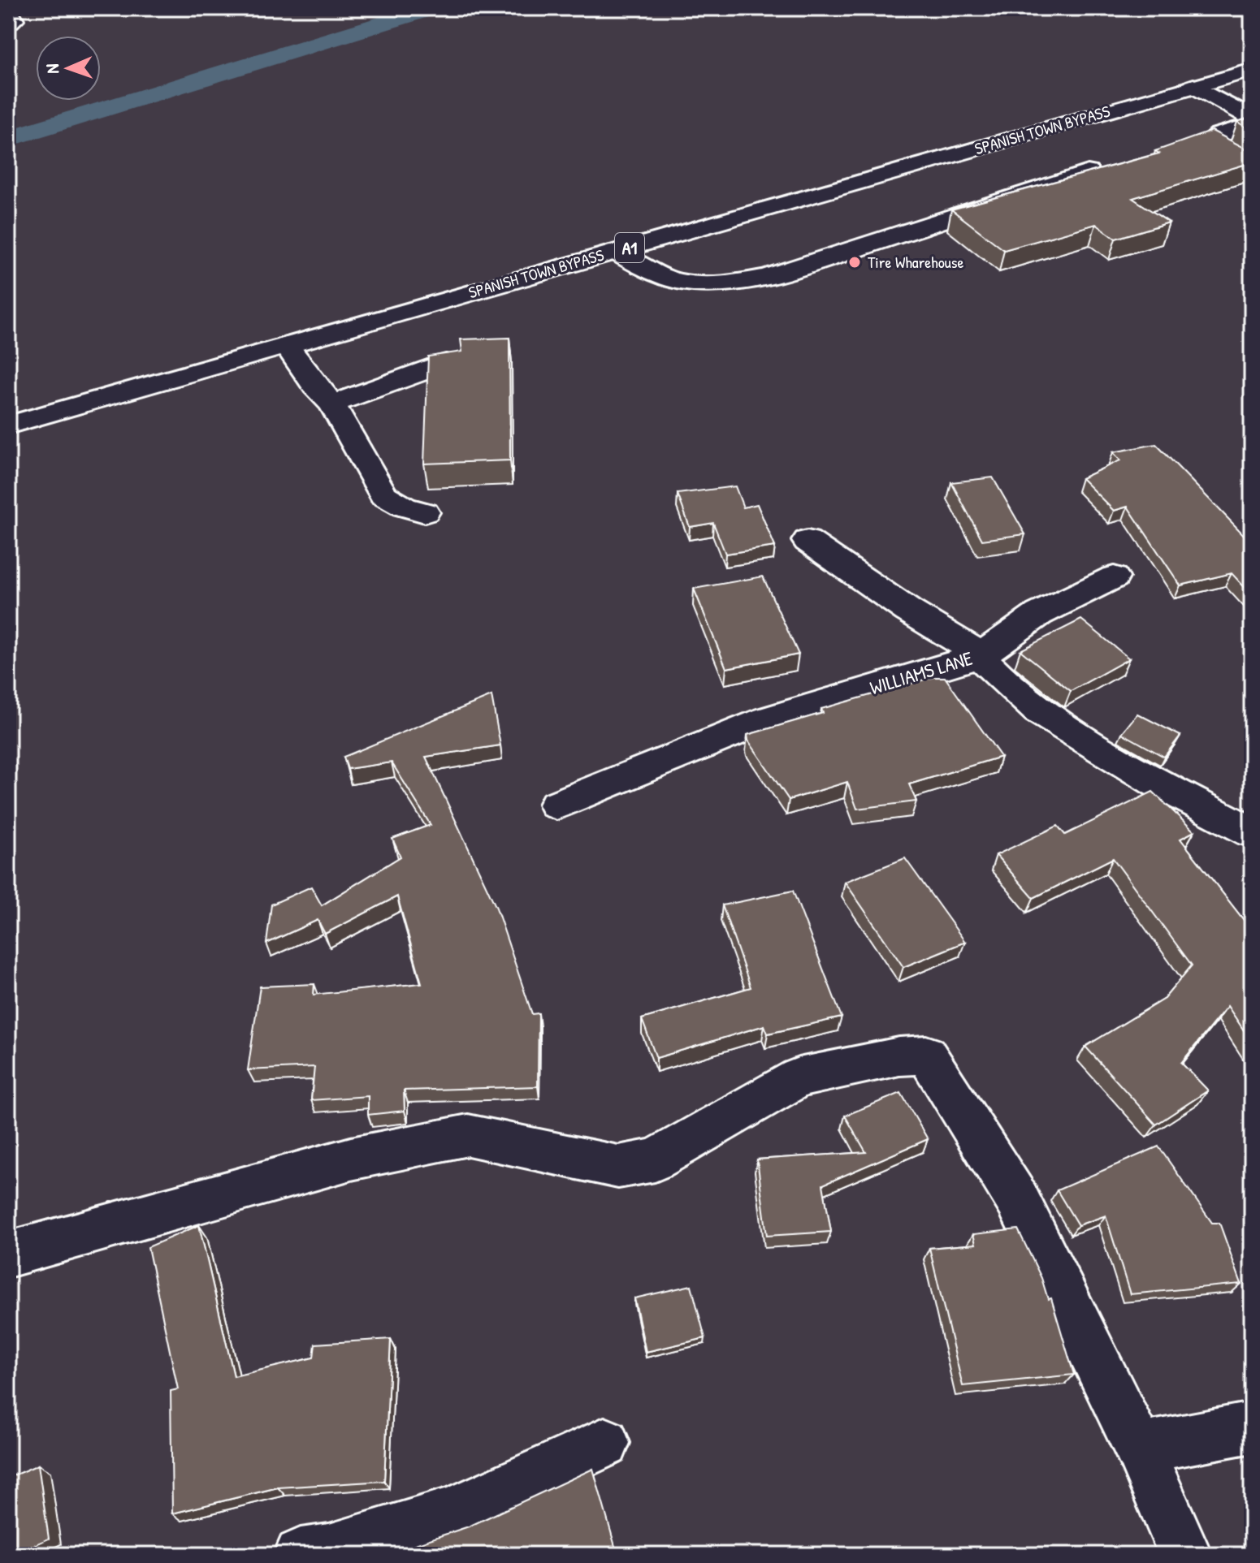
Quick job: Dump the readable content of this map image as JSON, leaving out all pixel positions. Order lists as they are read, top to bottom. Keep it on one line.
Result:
{"streets":{"street":["SPANISH TOWN BYPASS","A1","WILLIAMS LANE"]},"places":["Tire Wharehouse"],"north":"left"}
